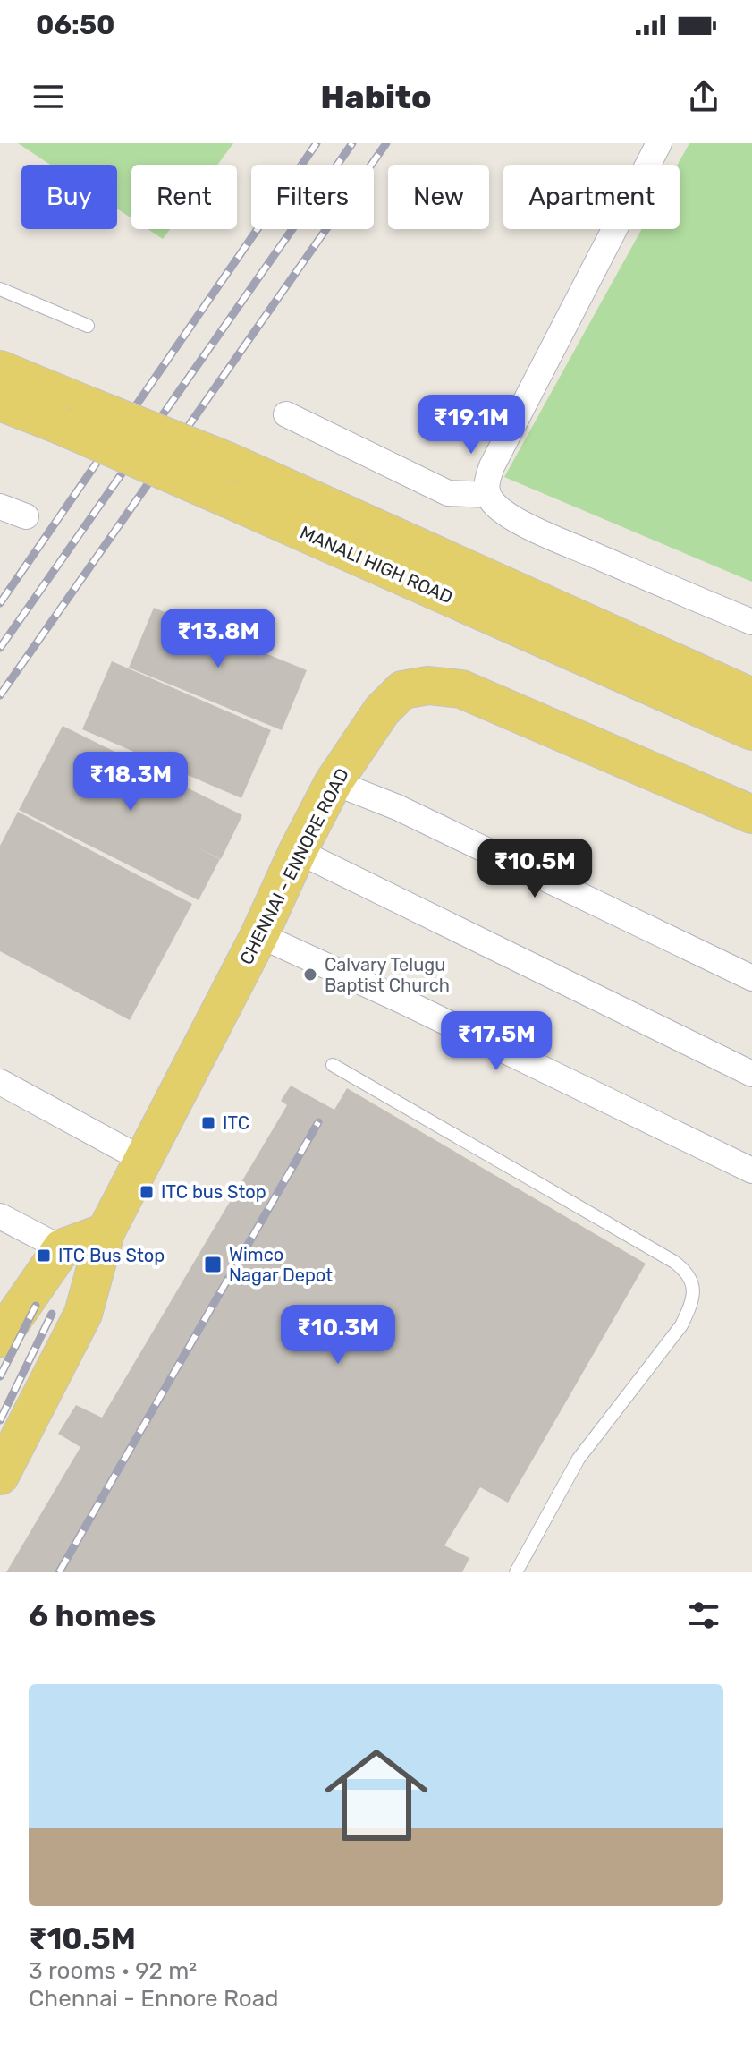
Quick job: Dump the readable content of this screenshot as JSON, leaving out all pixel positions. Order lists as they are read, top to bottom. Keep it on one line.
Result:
{"streets":{"main road":["MANALI HIGH ROAD","CHENNAI - ENNORE ROAD"]},"places":{"other":["Calvary Telugu Baptist Church"],"transit":["ITC","ITC bus Stop","ITC Bus Stop","Wimco Nagar Depot"]},"page":{"status":"06:50","header":"Habito","chip":["Buy","Rent","Filters","New","Apartment"],"price":["₹19.1M","₹13.8M","₹18.3M","₹10.5M","₹17.5M","₹10.3M"],"heading":"6 homes","list":[{"name":"₹10.5M","note":"3 rooms · 92 m² · Chennai - Ennore Road"}]}}
